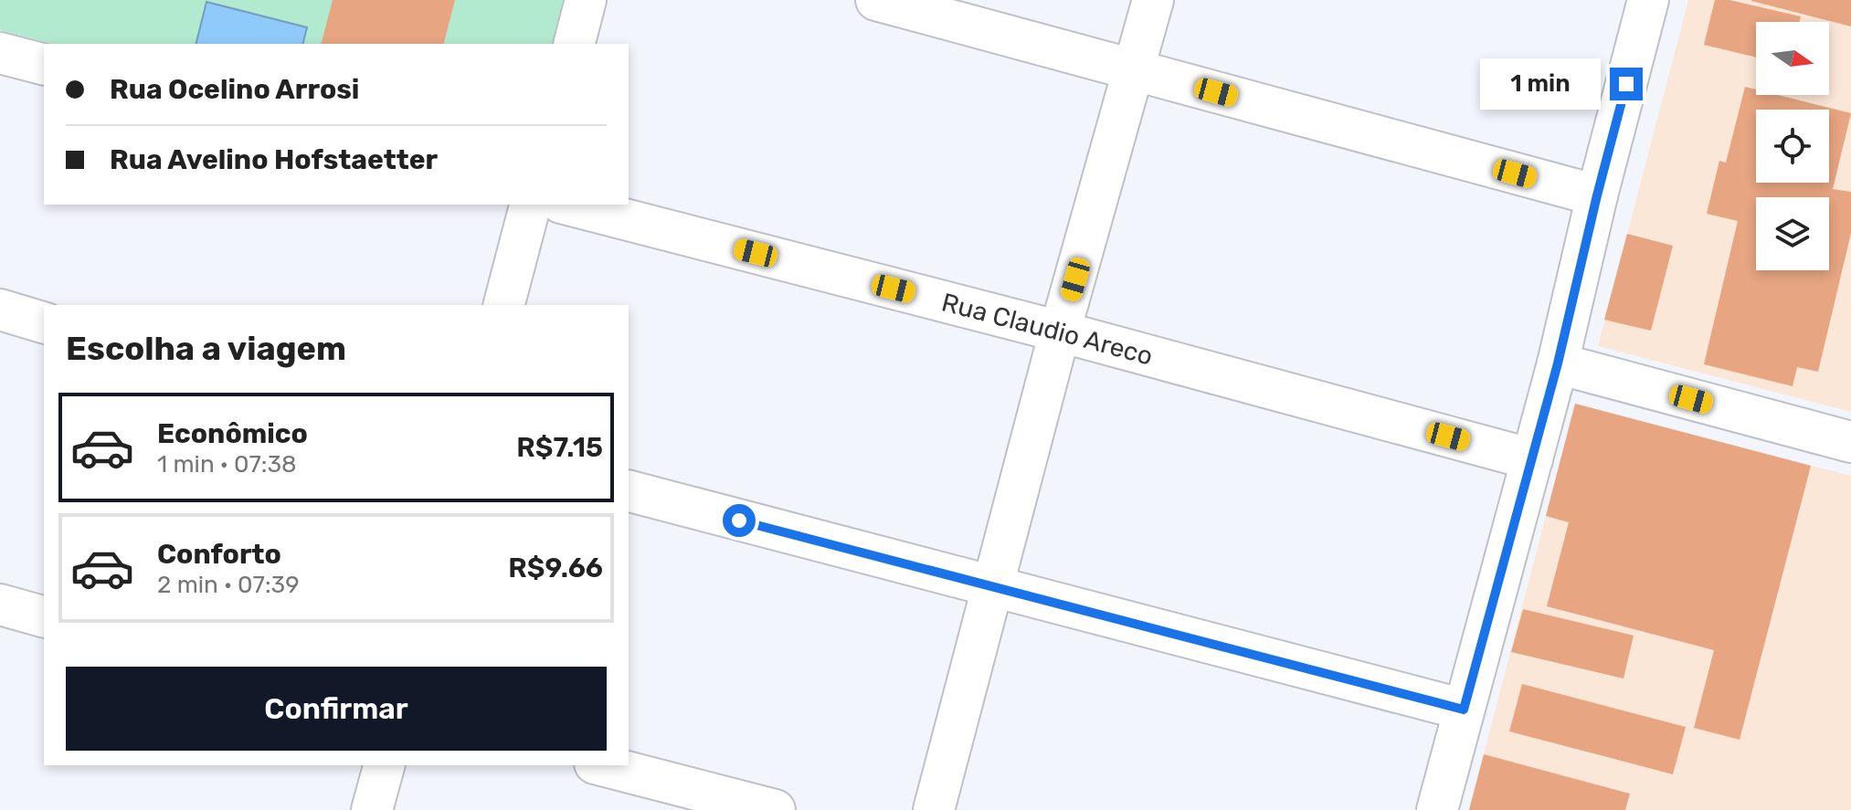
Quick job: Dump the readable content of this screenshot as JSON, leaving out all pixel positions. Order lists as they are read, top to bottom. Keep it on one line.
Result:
{"streets":{"street":["Rua Claudio Areco"]},"north":"right","page":{"banner":["Rua Ocelino Arrosi","Rua Avelino Hofstaetter"],"bubble":"1 min","heading":"Escolha a viagem","list":[{"name":"Econômico","note":"1 min · 07:38","value":"R$7.15"},{"name":"Conforto","note":"2 min · 07:39","value":"R$9.66"}],"buttons":"Confirmar"}}
